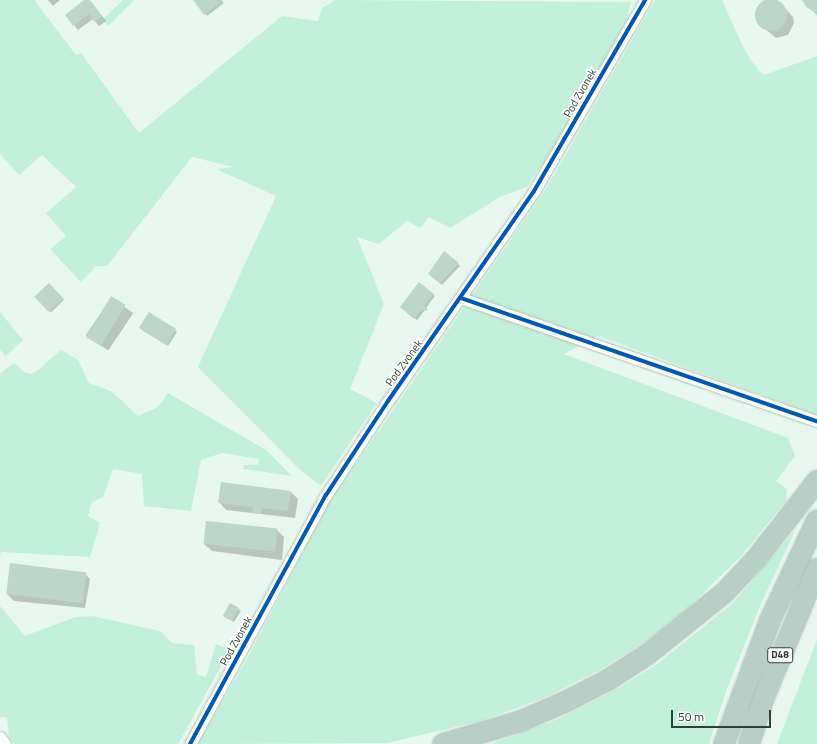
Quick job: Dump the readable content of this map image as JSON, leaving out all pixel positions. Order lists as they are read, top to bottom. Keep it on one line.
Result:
{"streets":{"highway":["D48"],"street":["Pod Zvonek"]},"scale_bar":"50 m"}
